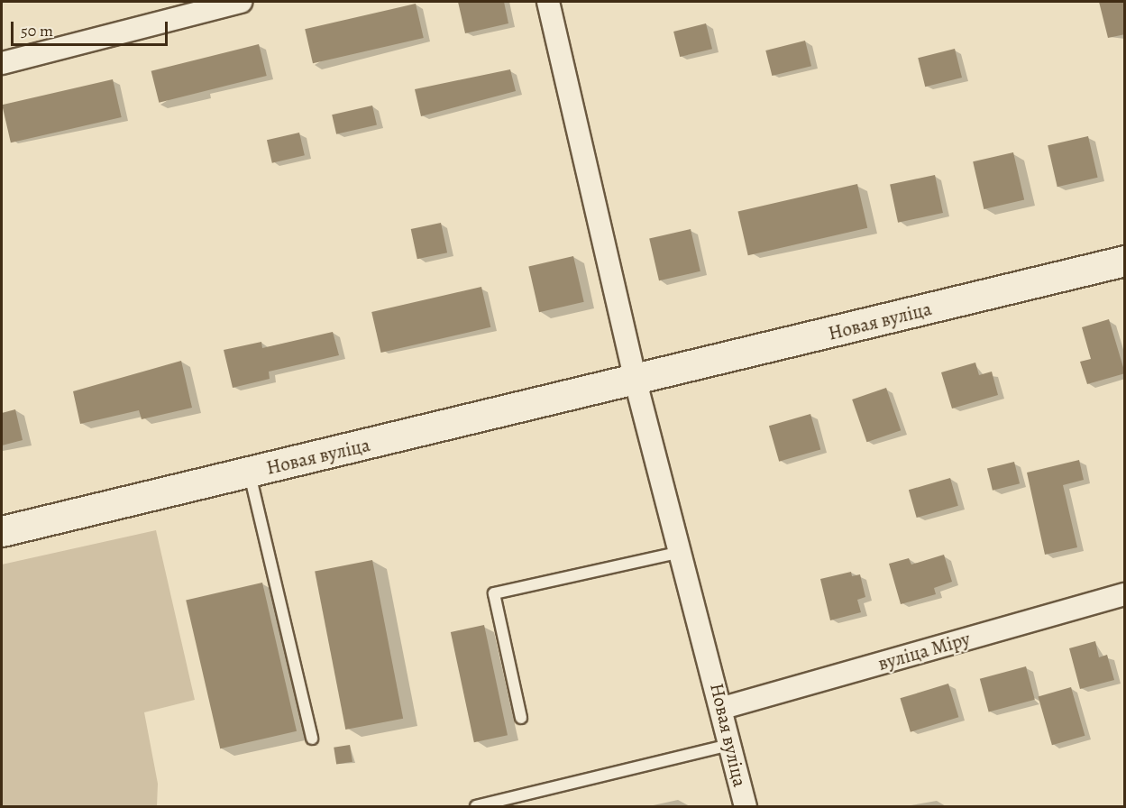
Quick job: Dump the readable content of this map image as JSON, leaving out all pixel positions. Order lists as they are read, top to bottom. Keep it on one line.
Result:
{"streets":{"street":["Новая вуліца","вуліца Міру"]},"crossings":[["Новая вуліца","вуліца Міру"]],"scale_bar":"50 m"}
